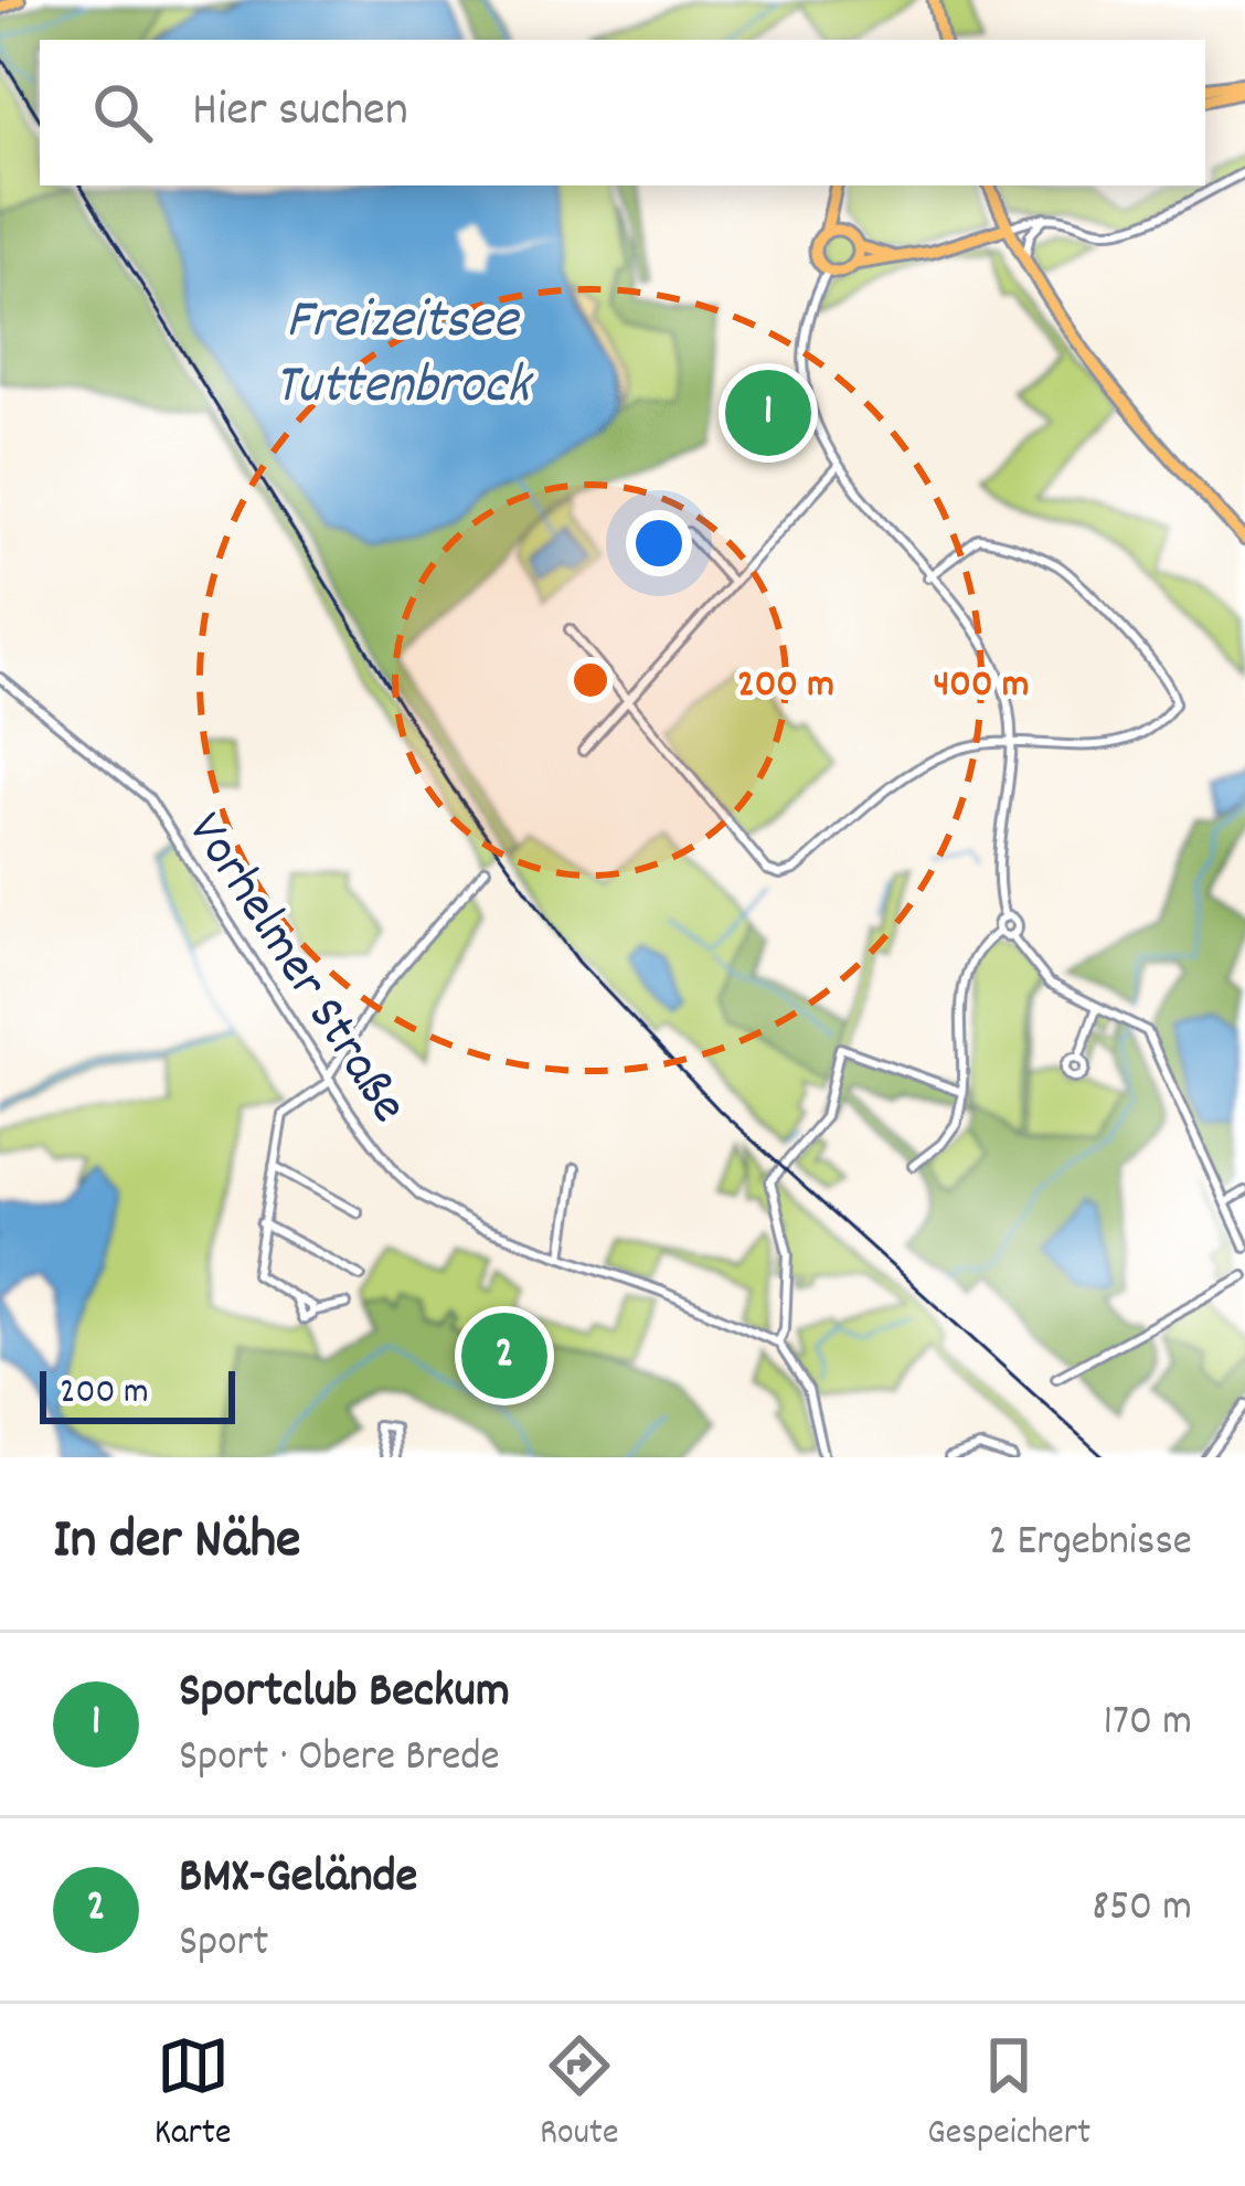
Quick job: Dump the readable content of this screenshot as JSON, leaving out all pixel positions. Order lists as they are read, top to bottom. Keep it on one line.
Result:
{"streets":{"street":["Vorhelmer Straße"]},"water":["Freizeitsee Tuttenbrock"],"scale_bar":"200 m","page":{"search":"Hier suchen","pins":["1","2"],"scale":"200 m","heading":["In der Nähe","2 Ergebnisse"],"list":[{"mark":"1","name":"Sportclub Beckum","note":"Sport · Obere Brede","value":"170 m"},{"mark":"2","name":"BMX-Gelände","note":"Sport","value":"850 m"}],"nav":["Karte","Route","Gespeichert"]},"rings":["200 m","400 m"]}
